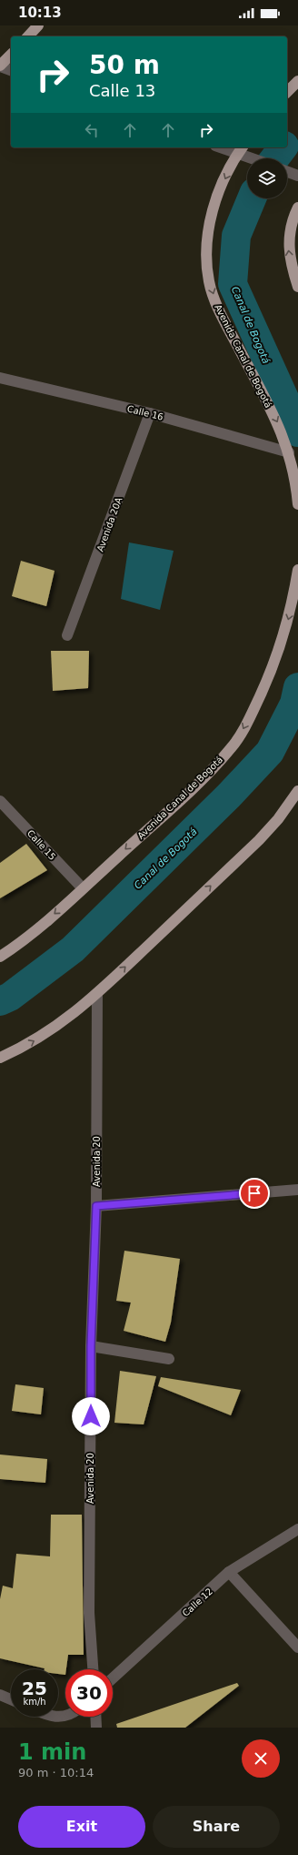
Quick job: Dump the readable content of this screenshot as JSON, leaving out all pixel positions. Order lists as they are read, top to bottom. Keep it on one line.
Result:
{"streets":{"main road":["Avenida Canal de Bogotá"],"street":["Calle 16","Avenida 20A","Calle 15","Avenida 20","Calle 12"]},"crossings":[["Avenida Canal de Bogotá","Calle 16"],["Avenida Canal de Bogotá","Calle 15"],["Calle 16","Avenida 20A"]],"water":["Canal de Bogotá"],"page":{"status":"10:13","turn":["50 m","Calle 13"],"speed":"25 km/h","limit":"30","heading":["1 min","90 m · 10:14"],"buttons":["Exit","Share"]}}
